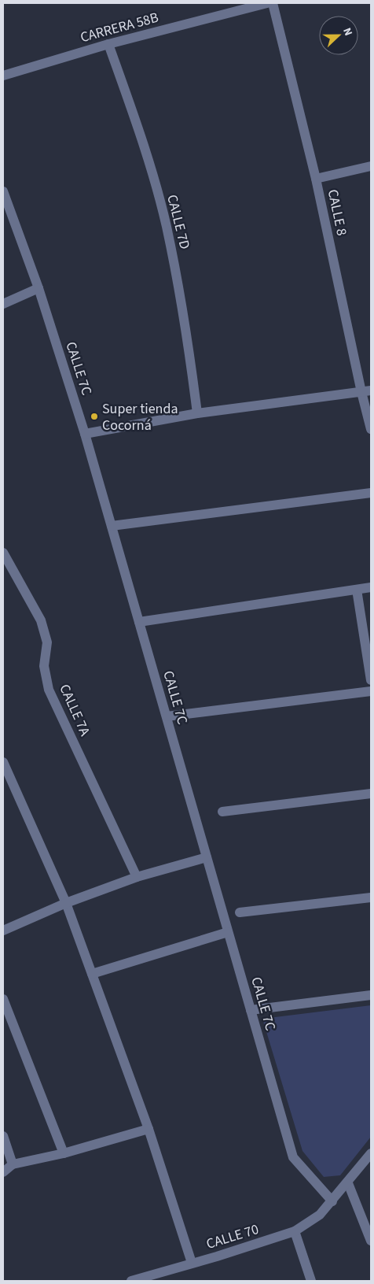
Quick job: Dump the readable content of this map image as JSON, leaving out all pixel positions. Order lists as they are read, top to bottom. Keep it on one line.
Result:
{"streets":{"street":["CARRERA 58B","CALLE 8","CALLE 7D","CALLE 7C","CALLE 7A","CALLE 70"]},"crossings":[["CARRERA 58B","CALLE 7D"],["CALLE 7C","CALLE 70"]],"places":["Super tienda Cocorná"],"north":"right"}
